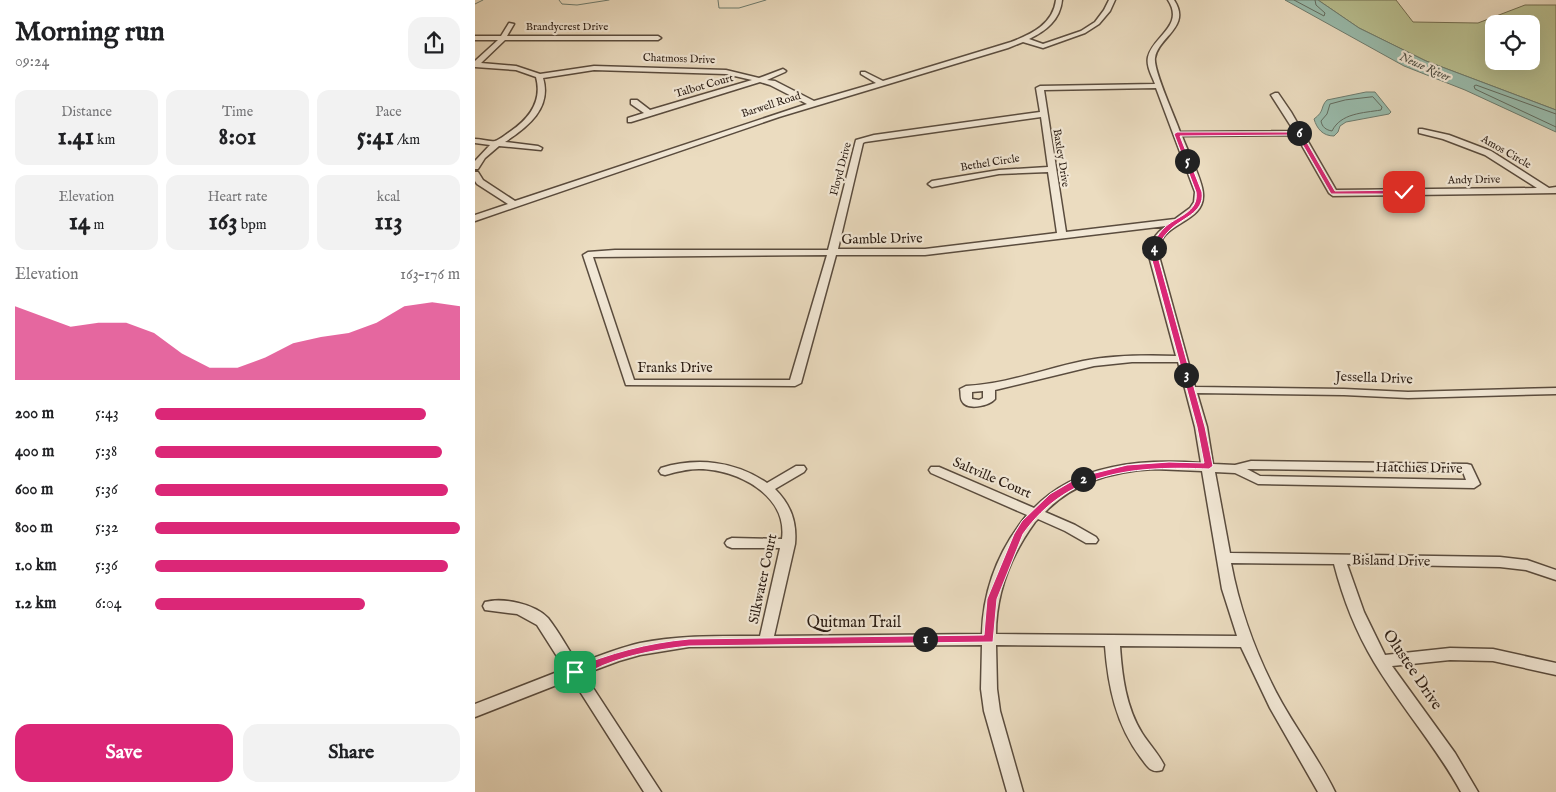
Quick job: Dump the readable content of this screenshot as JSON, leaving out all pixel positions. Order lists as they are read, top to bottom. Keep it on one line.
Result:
{"streets":{"street":["Brandycrest Drive","Chatmoss Drive","Talbot Court","Barwell Road","Amos Circle","Baxley Drive","Bethel Circle","Floyd Drive","Andy Drive","Gamble Drive","Franks Drive","Jessella Drive","Hatchies Drive","Saltville Court","Bisland Drive","Silkwater Court","Quitman Trail","Olustee Drive"]},"crossings":[["Chatmoss Drive","Talbot Court"],["Chatmoss Drive","Barwell Road"],["Amos Circle","Andy Drive"],["Baxley Drive","Bethel Circle"],["Baxley Drive","Floyd Drive"],["Baxley Drive","Gamble Drive"],["Floyd Drive","Gamble Drive"],["Floyd Drive","Franks Drive"],["Gamble Drive","Franks Drive"],["Hatchies Drive","Saltville Court"],["Hatchies Drive","Quitman Trail"],["Bisland Drive","Olustee Drive"],["Silkwater Court","Quitman Trail"]],"water":["Neuse River"],"page":{"heading":["Morning run","09:24"],"stats":[["Distance","1.41 km"],["Time","8:01"],["Pace","5:41 /km"],["Elevation","14 m"],["Heart rate","163 bpm"],["kcal","113"]],"pins":["6","5","4","3","2","1"],"chart":["Elevation","163–176 m"],"list":[{"name":"200 m","note":"5:43"},{"name":"400 m","note":"5:38"},{"name":"600 m","note":"5:36"},{"name":"800 m","note":"5:32"},{"name":"1.0 km","note":"5:36"},{"name":"1.2 km","note":"6:04"}],"buttons":["Save","Share"]}}
